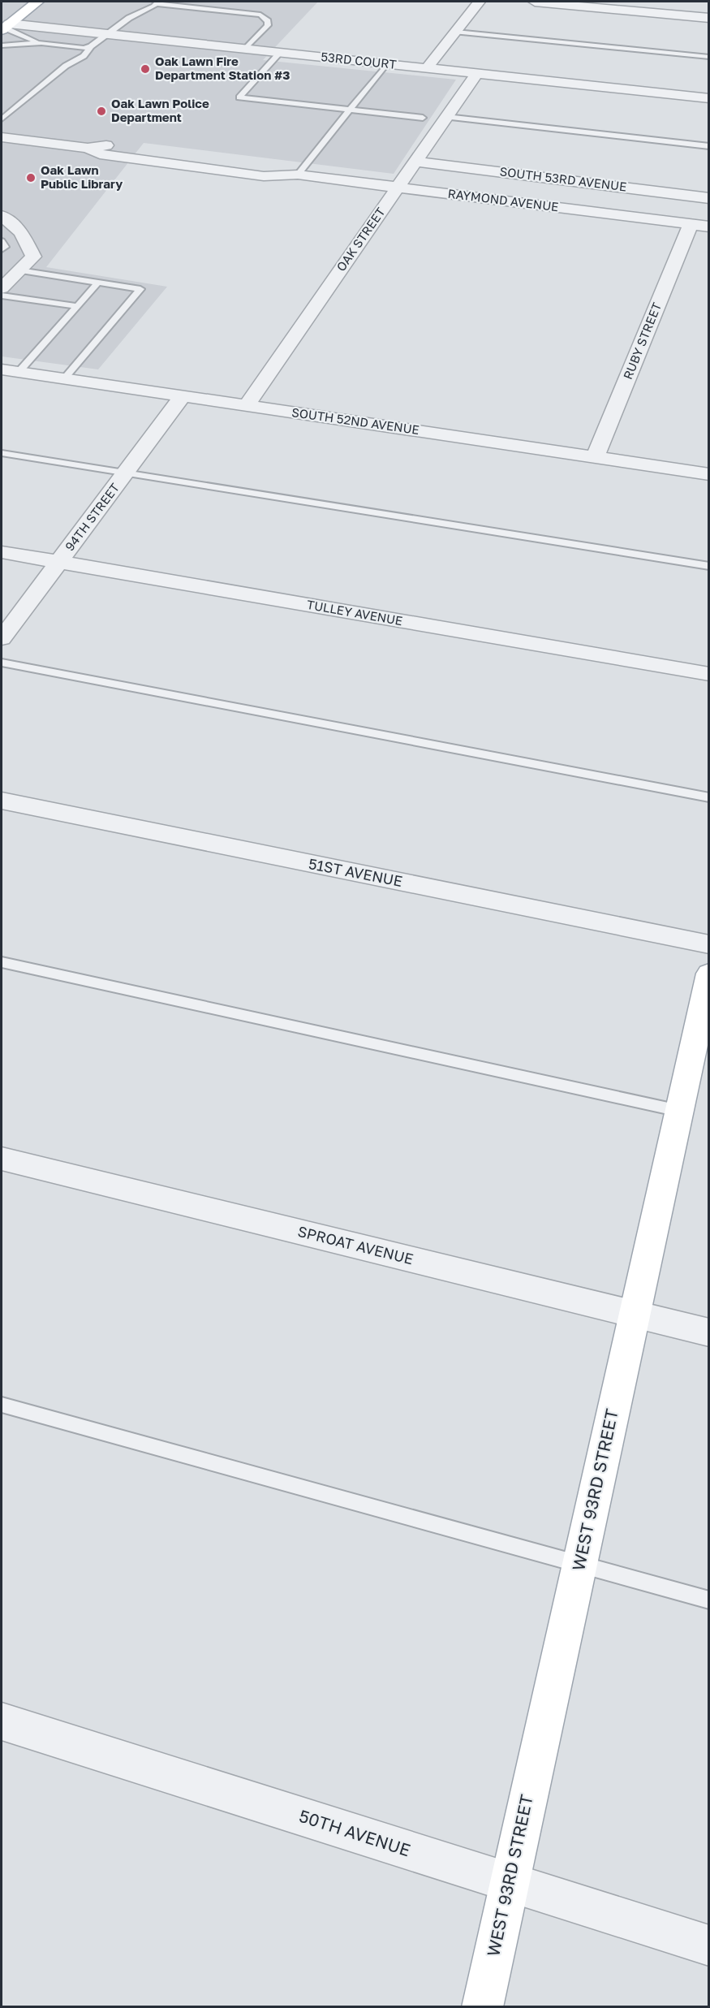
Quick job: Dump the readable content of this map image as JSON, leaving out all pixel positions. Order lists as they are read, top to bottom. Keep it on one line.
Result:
{"streets":{"main road":["WEST 93RD STREET"],"street":["53RD COURT","SOUTH 53RD AVENUE","RAYMOND AVENUE","OAK STREET","RUBY STREET","SOUTH 52ND AVENUE","94TH STREET","TULLEY AVENUE","51ST AVENUE","SPROAT AVENUE","50TH AVENUE"]},"crossings":[["53RD COURT","OAK STREET"],["SOUTH 53RD AVENUE","OAK STREET"],["RAYMOND AVENUE","OAK STREET"],["RAYMOND AVENUE","RUBY STREET"],["OAK STREET","SOUTH 52ND AVENUE"],["RUBY STREET","SOUTH 52ND AVENUE"],["SOUTH 52ND AVENUE","94TH STREET"],["94TH STREET","TULLEY AVENUE"],["SPROAT AVENUE","WEST 93RD STREET"],["WEST 93RD STREET","50TH AVENUE"]],"places":["Oak Lawn Fire Department Station #3","Oak Lawn Police Department","Oak Lawn Public Library"]}
